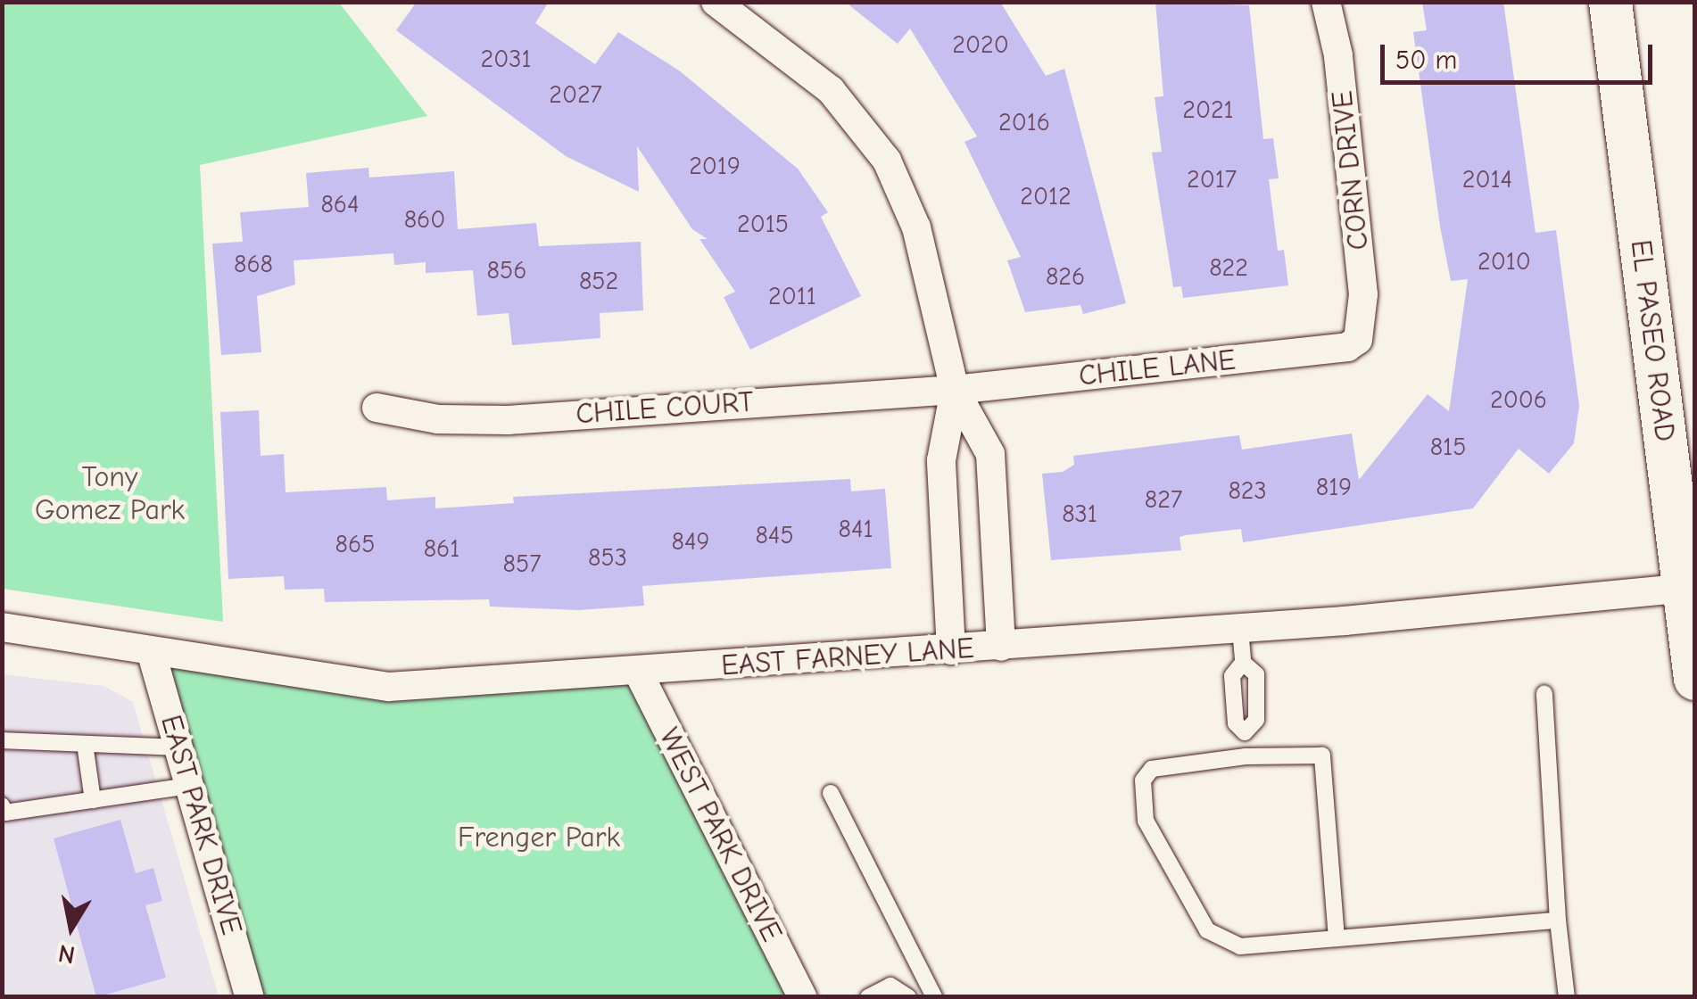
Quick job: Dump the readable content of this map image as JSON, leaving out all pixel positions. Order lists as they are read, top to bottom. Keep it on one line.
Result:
{"streets":{"main road":["EL PASEO ROAD"],"street":["CORN DRIVE","CHILE LANE","CHILE COURT","EAST FARNEY LANE","EAST PARK DRIVE","WEST PARK DRIVE"]},"crossings":[["CORN DRIVE","CHILE LANE"],["EL PASEO ROAD","EAST FARNEY LANE"],["CHILE LANE","CHILE COURT"],["EAST FARNEY LANE","EAST PARK DRIVE"],["EAST FARNEY LANE","WEST PARK DRIVE"]],"parks":["Tony Gomez Park","Frenger Park"],"house_numbers":["2020","2031","2027","2021","2016","2019","2017","2014","2012","864","860","2015","2010","868","822","856","826","852","2011","2006","815","819","823","827","831","841","845","849","865","861","853","857"],"scale_bar":"50 m","north":"bottom"}
